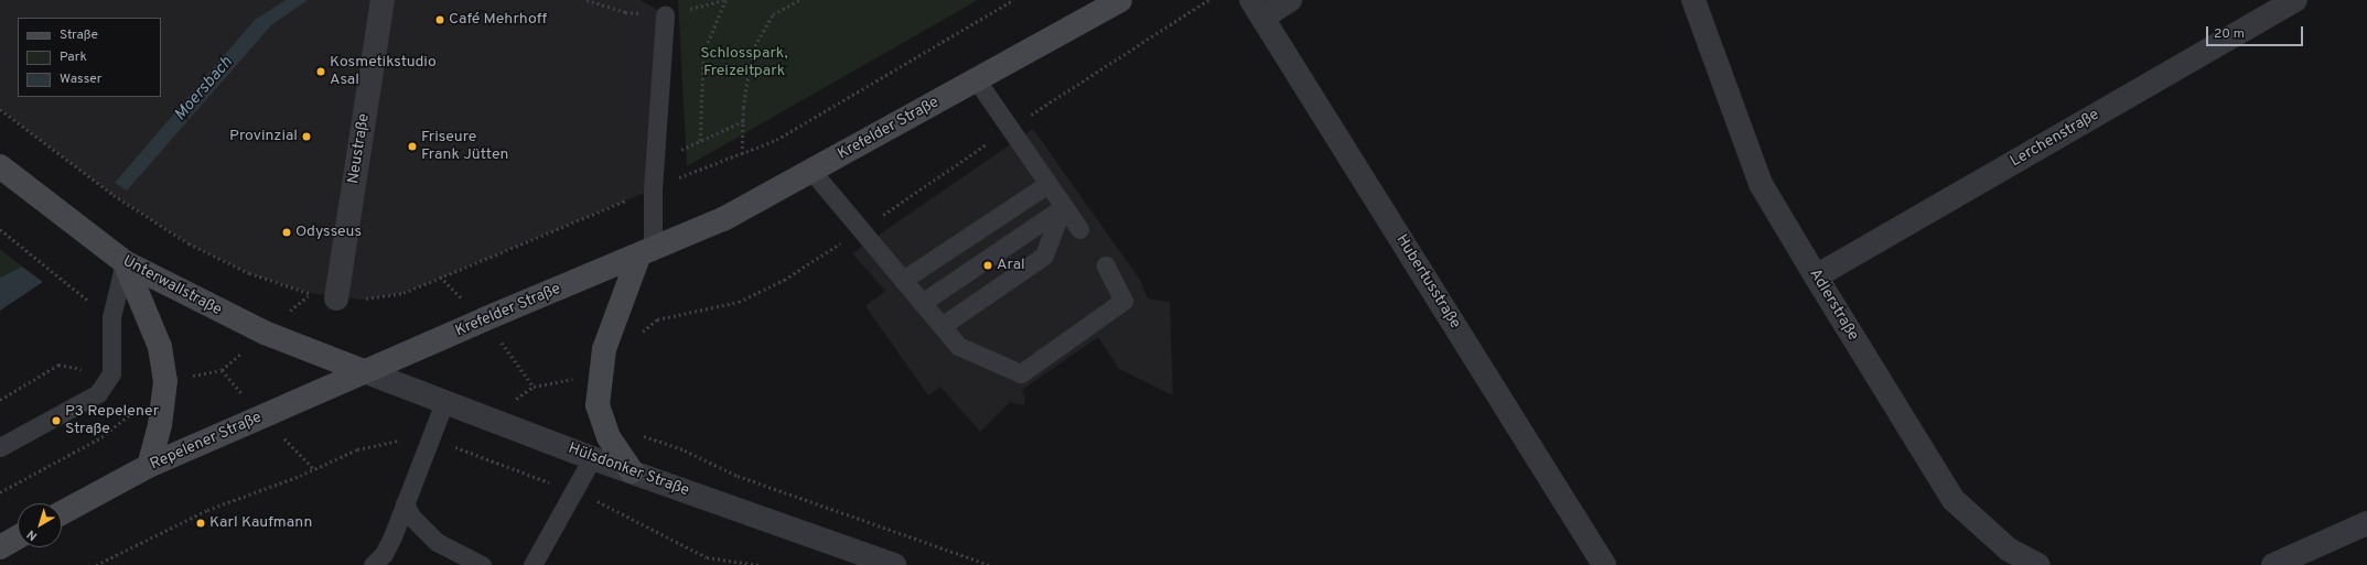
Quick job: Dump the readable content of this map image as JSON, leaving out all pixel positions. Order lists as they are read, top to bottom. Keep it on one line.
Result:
{"streets":{"main road":["Krefelder Straße","Unterwallstraße","Repelener Straße"],"street":["Lerchenstraße","Neustraße","Hubertusstraße","Adlerstraße","Hülsdonker Straße"]},"crossings":[["Krefelder Straße","Unterwallstraße"],["Krefelder Straße","Repelener Straße"],["Krefelder Straße","Hülsdonker Straße"],["Lerchenstraße","Adlerstraße"],["Unterwallstraße","Repelener Straße"],["Unterwallstraße","Hülsdonker Straße"],["Repelener Straße","Hülsdonker Straße"]],"water":["Moersbach"],"parks":["Schlosspark, Freizeitpark"],"places":["Café Mehrhoff","Kosmetikstudio Asal","Provinzial","Friseure Frank Jütten","Odysseus","Aral","P3 Repelener Straße","Karl Kaufmann"],"legend":["Straße","Park","Wasser"],"scale_bar":"20 m","north":"bottom left"}
